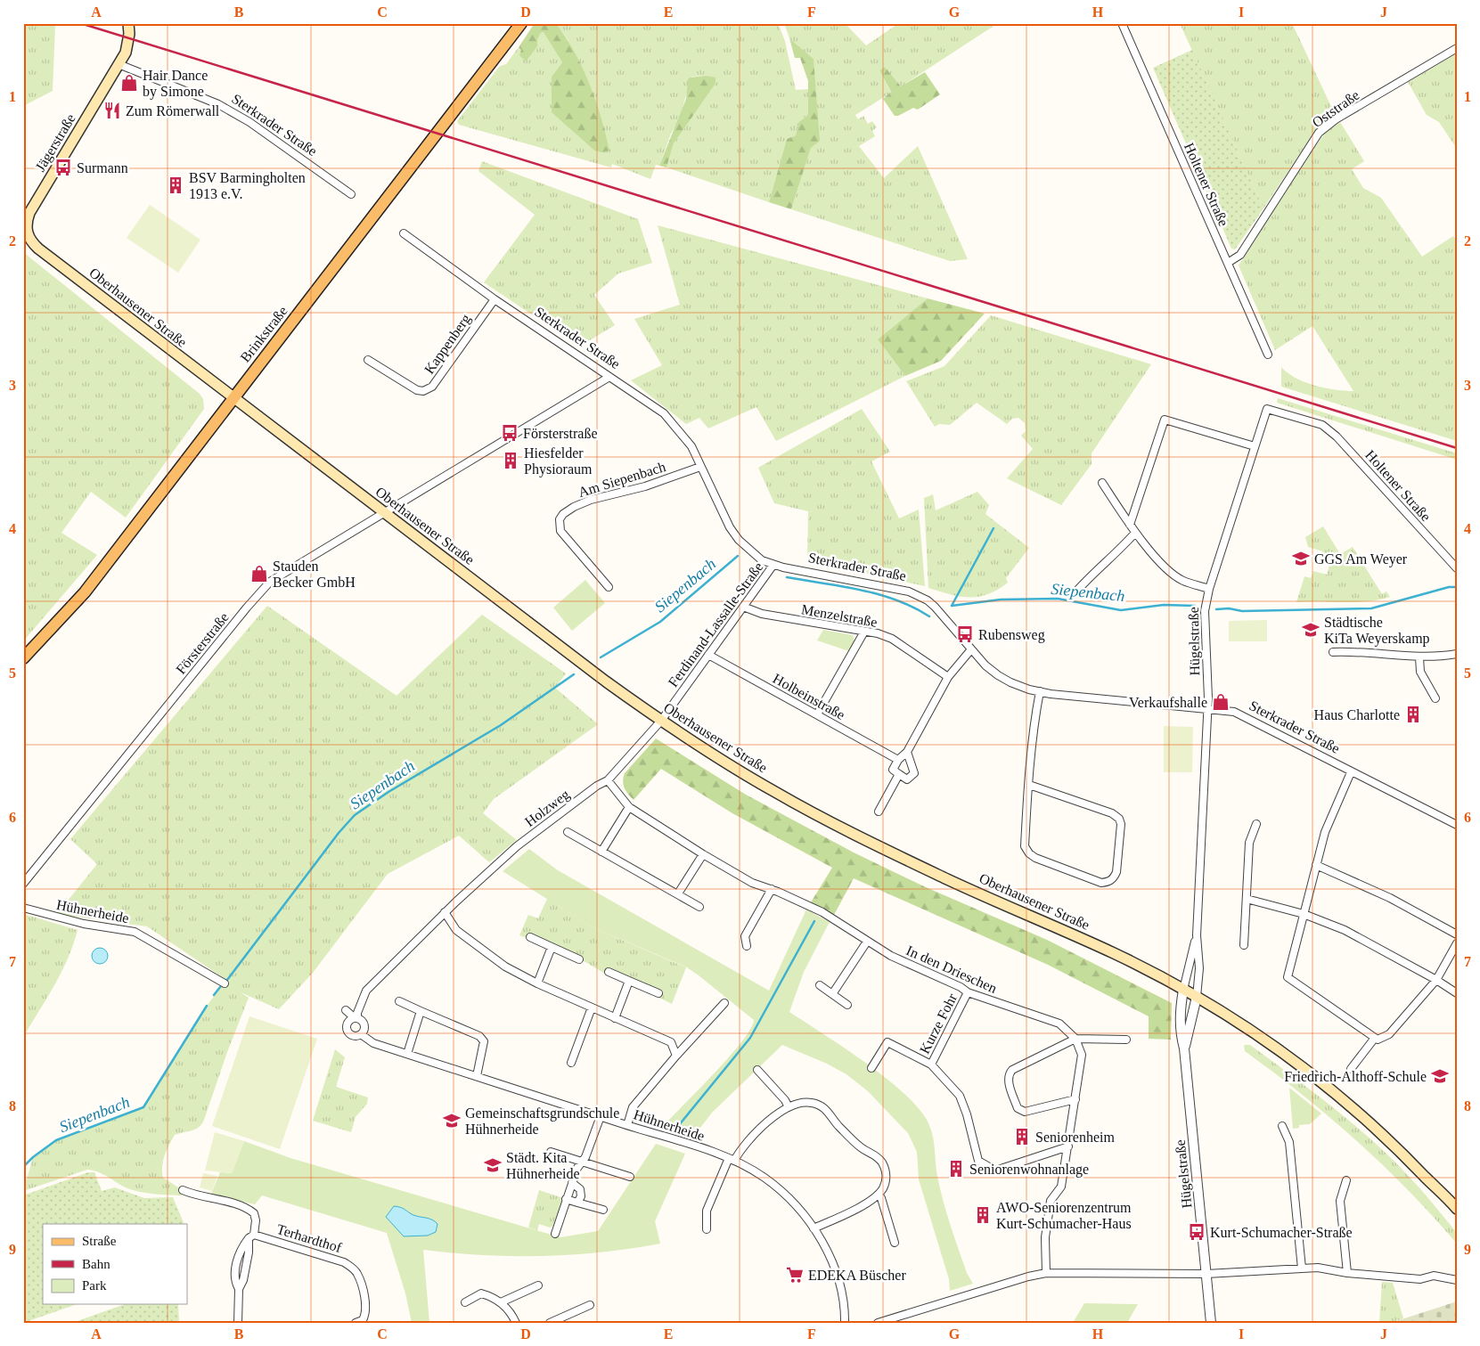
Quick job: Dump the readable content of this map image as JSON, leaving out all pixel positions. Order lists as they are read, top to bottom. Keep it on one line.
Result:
{"streets":{"main road":["Jägerstraße","Oberhausener Straße","Brinkstraße"],"street":["Oststraße","Sterkrader Straße","Holtener Straße","Kappenberg","Am Siepenbach","Menzelstraße","Ferdinand-Lassalle-Straße","Hügelstraße","Försterstraße","Holbeinstraße","Holzweg","Hühnerheide","In den Drieschen","Kurze Fohr","Terhardthof"]},"crossings":[["Oststraße","Holtener Straße"],["Sterkrader Straße","Jägerstraße"],["Sterkrader Straße","Kappenberg"],["Sterkrader Straße","Am Siepenbach"],["Sterkrader Straße","Ferdinand-Lassalle-Straße"],["Sterkrader Straße","Hügelstraße"],["Sterkrader Straße","Försterstraße"],["Jägerstraße","Oberhausener Straße"],["Holtener Straße","Hügelstraße"],["Oberhausener Straße","Brinkstraße"],["Oberhausener Straße","Ferdinand-Lassalle-Straße"],["Oberhausener Straße","Hügelstraße"],["Oberhausener Straße","Försterstraße"],["Oberhausener Straße","Holzweg"],["Menzelstraße","Ferdinand-Lassalle-Straße"],["Ferdinand-Lassalle-Straße","Holbeinstraße"],["Ferdinand-Lassalle-Straße","Holzweg"],["Holzweg","Hühnerheide"],["Holzweg","In den Drieschen"],["In den Drieschen","Kurze Fohr"]],"water":["Siepenbach"],"places":{"shop":["Hair Dance by Simone","Stauden Becker GmbH","Verkaufshalle"],"restaurant":["Zum Römerwall"],"bus stop":["Surmann","Försterstraße","Rubensweg","Kurt-Schumacher-Straße"],"building":["BSV Barmingholten 1913 e.V.","Hiesfelder Physioraum","Haus Charlotte","Seniorenheim","Seniorenwohnanlage","AWO-Seniorenzentrum Kurt-Schumacher-Haus"],"school or university":["GGS Am Weyer","Städtische KiTa Weyerskamp","Friedrich-Althoff-Schule","Gemeinschaftsgrundschule Hühnerheide","Städt. Kita Hühnerheide"],"supermarket":["EDEKA Büscher"]},"legend":["Straße","Bahn","Park"],"grid":{"columns":["A","B","C","D","E","F","G","H","I","J"],"rows":["1","2","3","4","5","6","7","8","9"]}}
